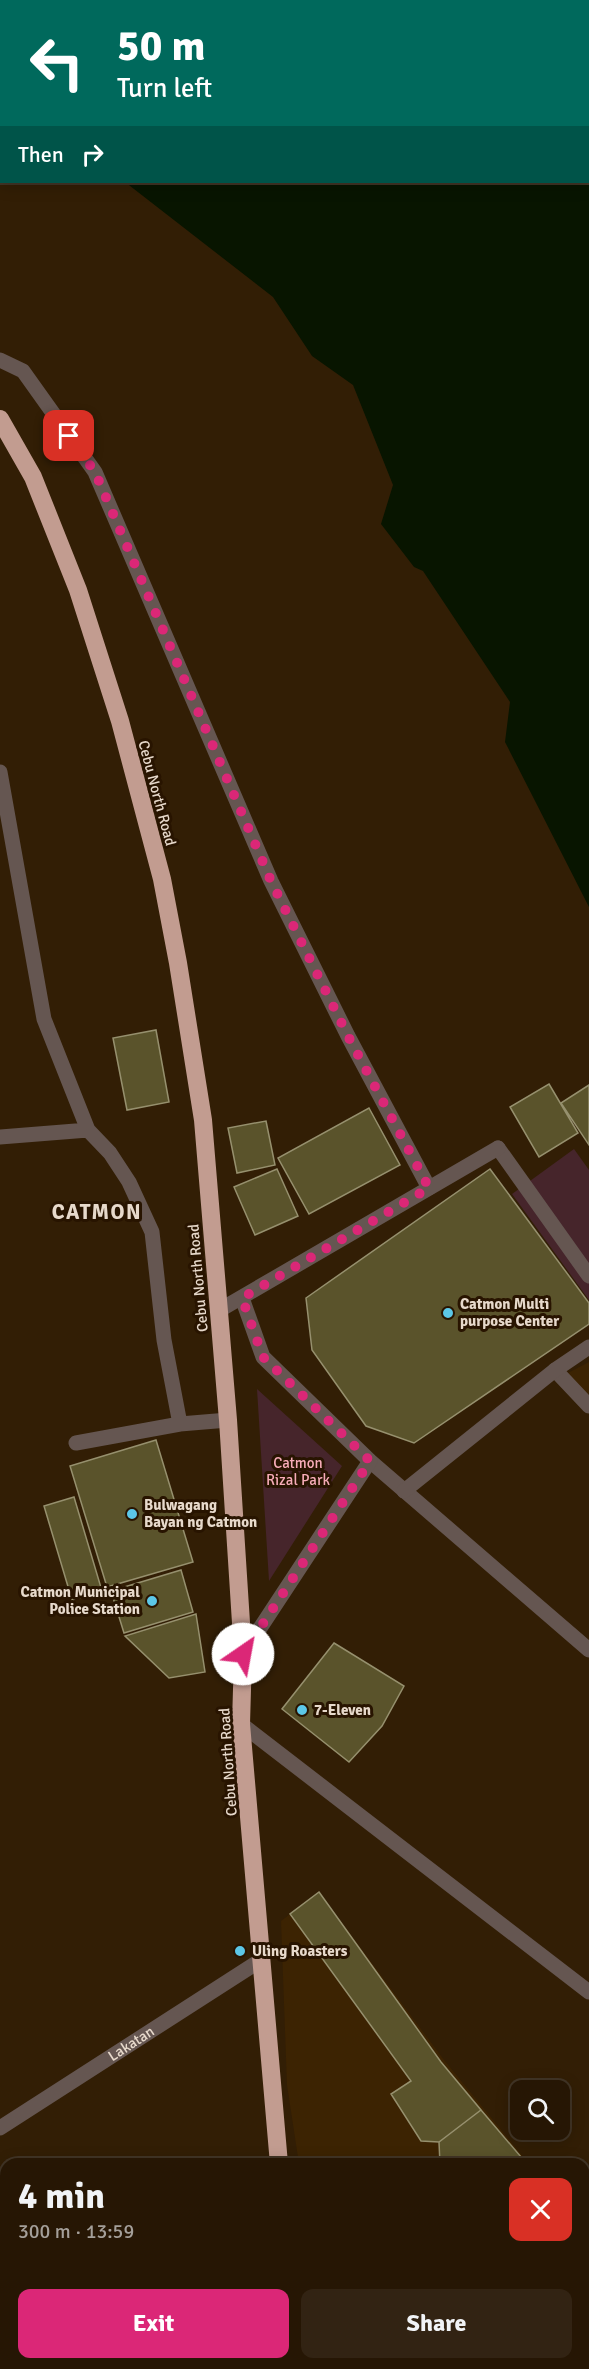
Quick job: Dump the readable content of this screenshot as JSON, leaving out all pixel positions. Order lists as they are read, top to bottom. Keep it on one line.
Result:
{"streets":{"highway":["Cebu North Road"],"street":["Lakatan"]},"crossings":[["Cebu North Road","Lakatan"]],"districts":["CATMON"],"parks":["Catmon Rizal Park"],"places":["Catmon Multi purpose Center","Bulwagang Bayan ng Catmon","Catmon Municipal Police Station","7-Eleven","Uling Roasters"],"page":{"turn":["50 m","Turn left"],"then":"Then","heading":["4 min","300 m · 13:59"],"buttons":["Exit","Share"]}}
